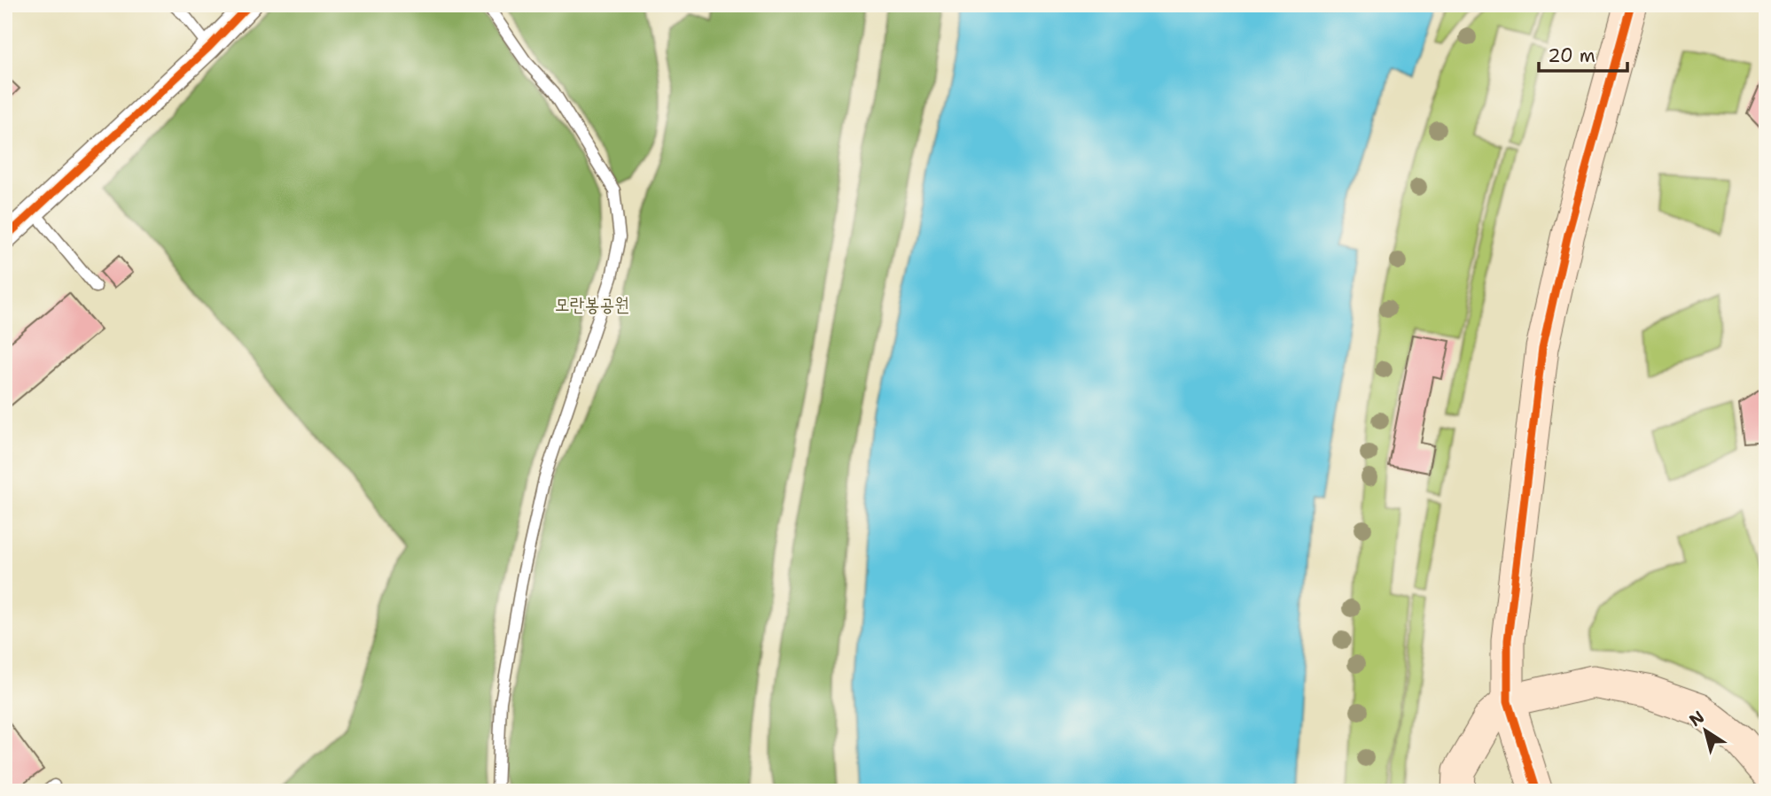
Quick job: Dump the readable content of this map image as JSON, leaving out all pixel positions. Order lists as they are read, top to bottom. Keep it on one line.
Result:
{"parks":["모란봉공원"],"scale_bar":"20 m","north":"top left"}
